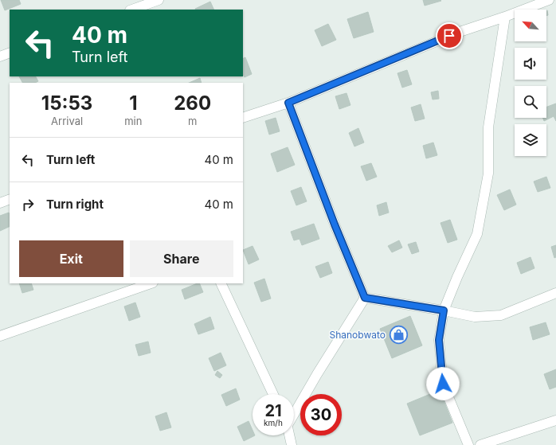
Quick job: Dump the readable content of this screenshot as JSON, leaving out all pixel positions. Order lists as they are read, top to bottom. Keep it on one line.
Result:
{"places":{"shop":["Shanobwato"]},"north":"top left","page":{"turn":["40 m","Turn left"],"eta":["15:53","Arrival","1","min","260","m"],"list":[{"name":"Turn left","value":"40 m"},{"name":"Turn right","value":"40 m"}],"buttons":["Exit","Share"],"speed":"21 km/h","limit":"30"}}
